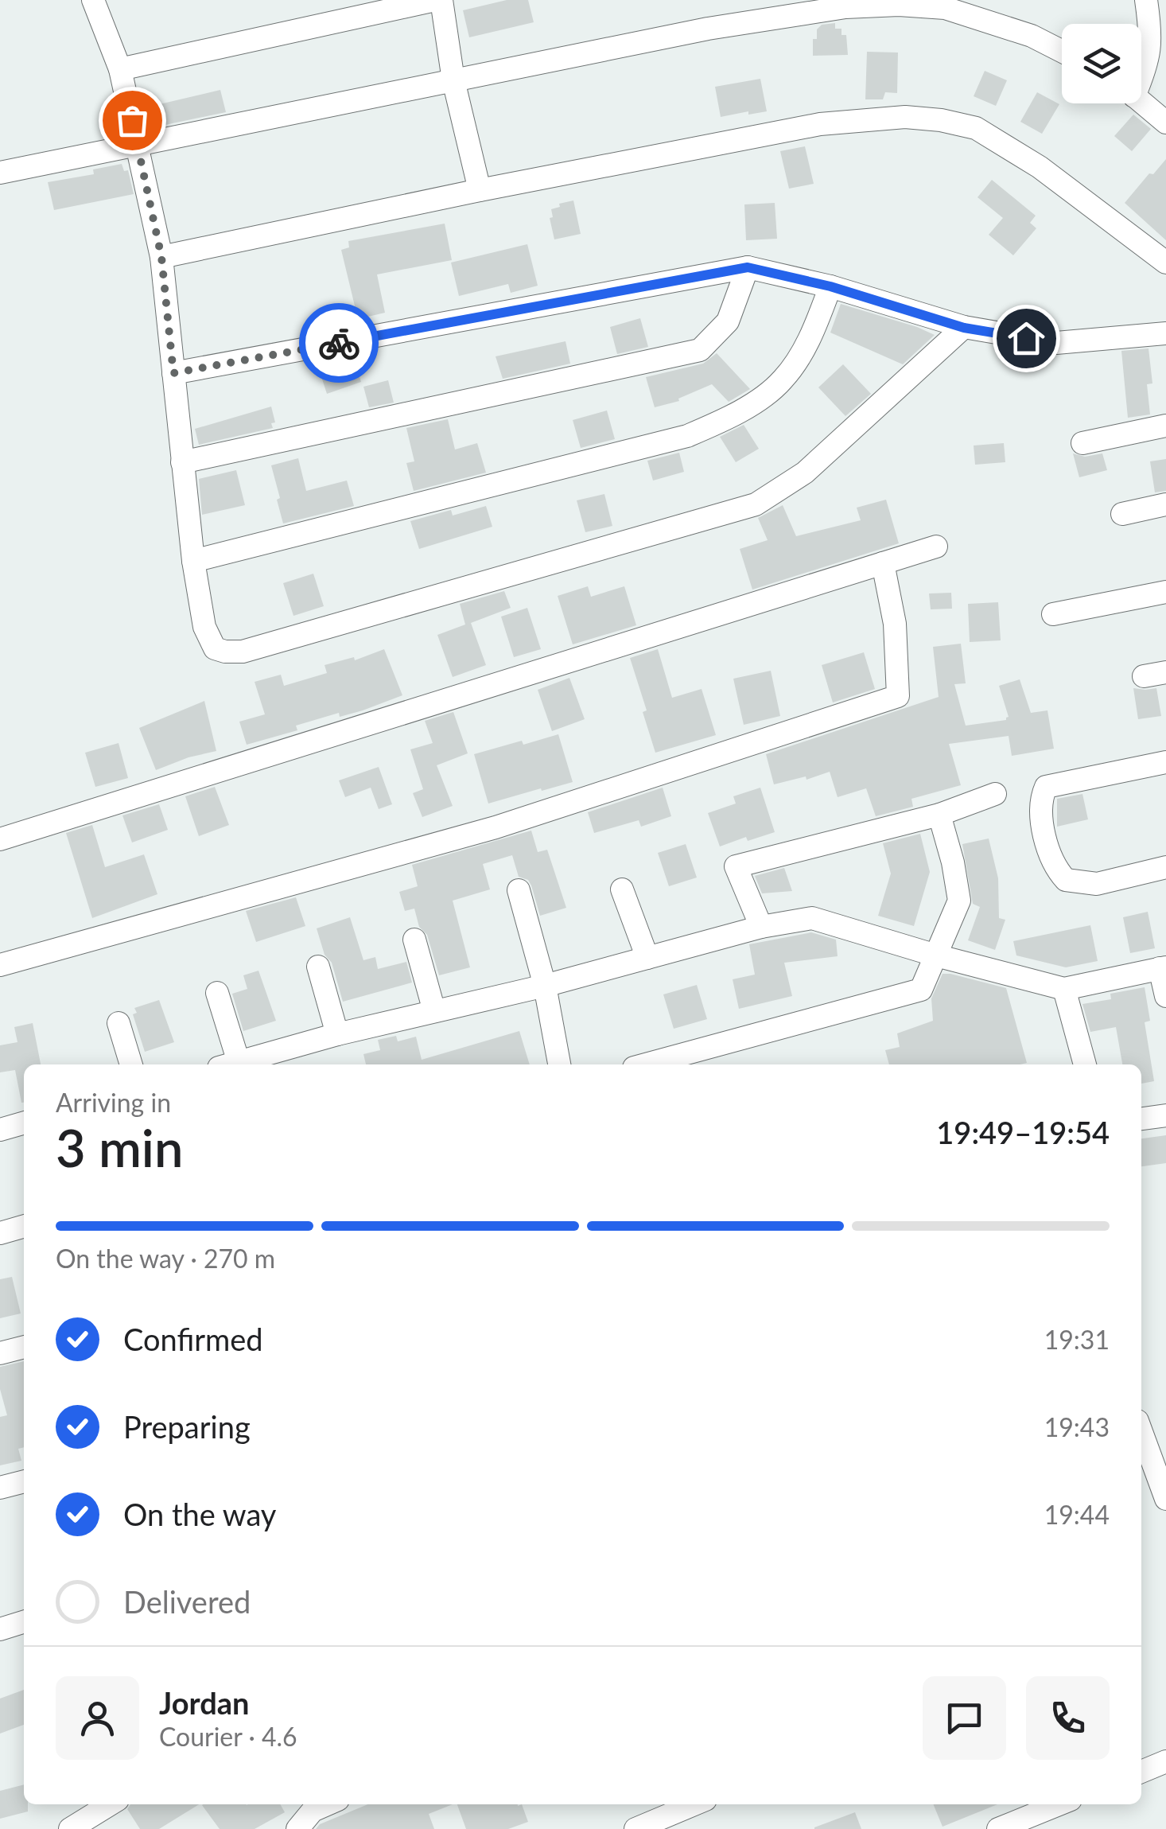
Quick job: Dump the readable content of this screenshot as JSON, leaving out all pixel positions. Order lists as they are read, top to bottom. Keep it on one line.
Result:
{"page":{"heading":["3 min","Arriving in","19:49–19:54"],"panel":["Jordan","Courier · 4.6"],"bar":"On the way · 270 m","list":[["Confirmed","19:31"],["Preparing","19:43"],["On the way","19:44"],"Delivered"]}}
